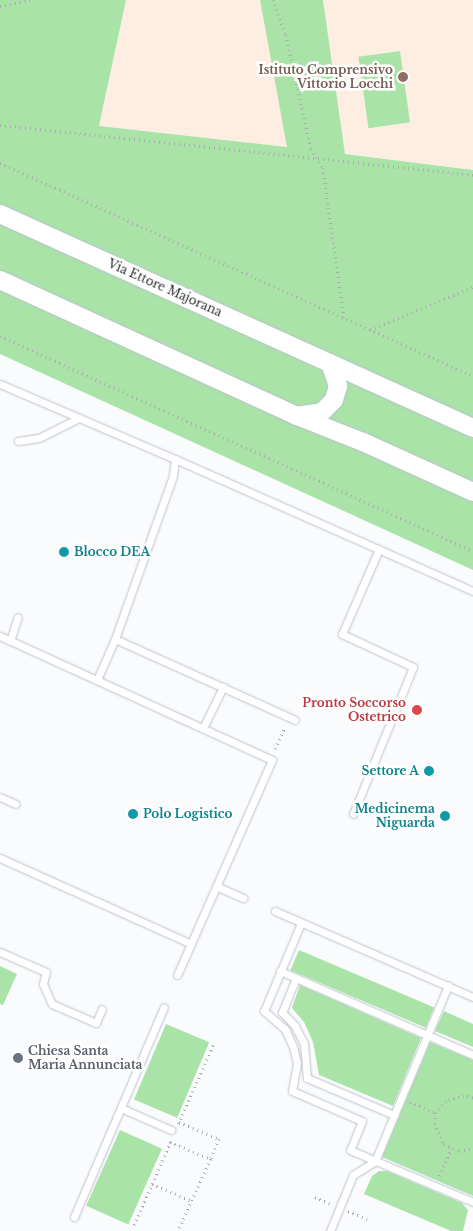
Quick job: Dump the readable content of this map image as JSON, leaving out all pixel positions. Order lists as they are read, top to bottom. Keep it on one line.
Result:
{"streets":{"street":["Via Ettore Majorana"]},"places":["Istituto Comprensivo Vittorio Locchi","Blocco DEA","Pronto Soccorso Ostetrico","Settore A","Polo Logistico","Medicinema Niguarda","Chiesa Santa Maria Annunciata"]}
